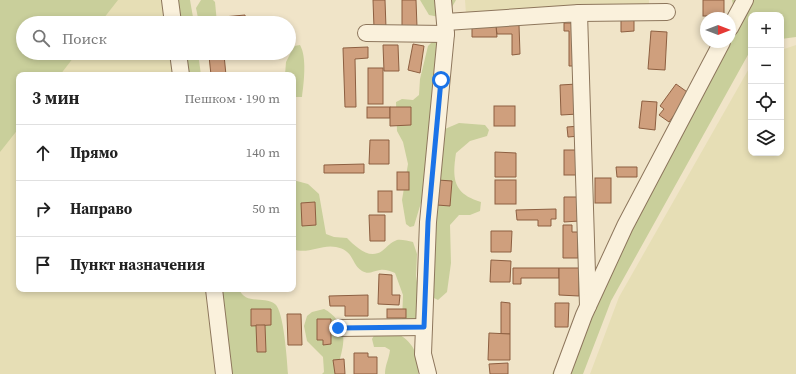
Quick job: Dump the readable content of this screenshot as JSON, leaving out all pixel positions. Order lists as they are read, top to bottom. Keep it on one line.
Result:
{"north":"right","page":{"map_buttons":["+","−"],"search":"Поиск","heading":["3 мин","Пешком · 190 m"],"list":[["Прямо","140 m"],["Направо","50 m"],"Пункт назначения"]}}
